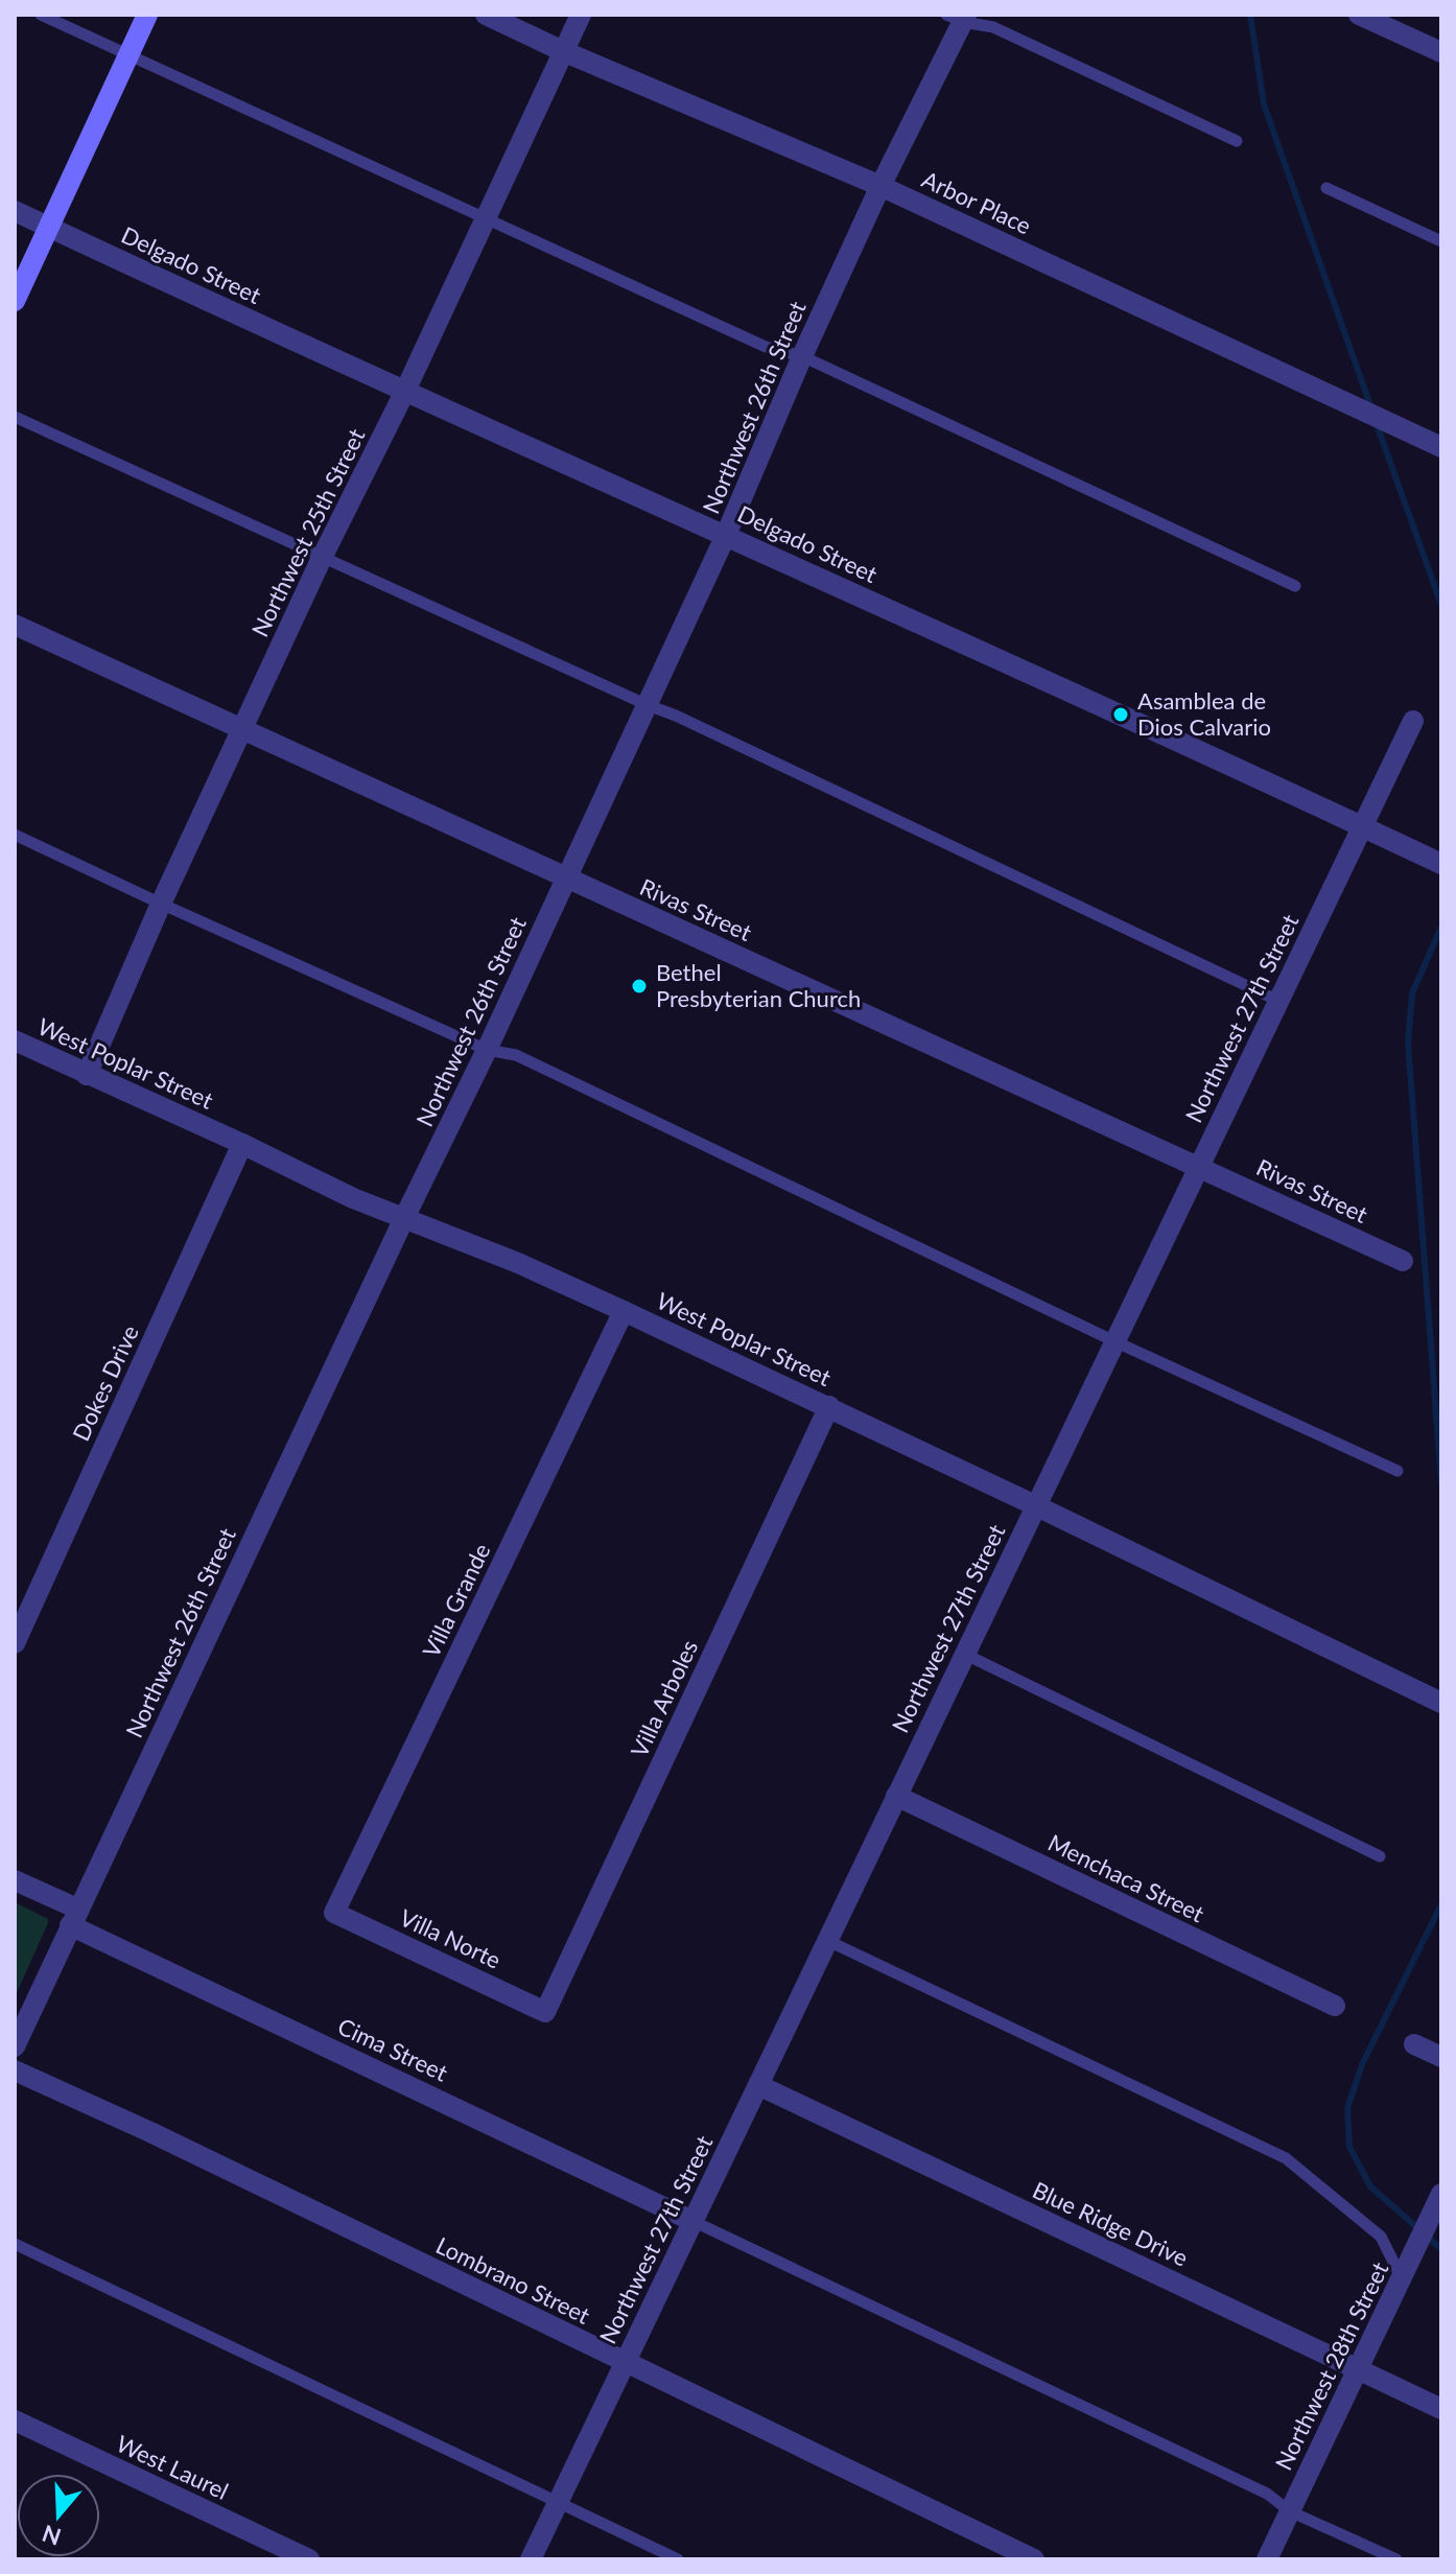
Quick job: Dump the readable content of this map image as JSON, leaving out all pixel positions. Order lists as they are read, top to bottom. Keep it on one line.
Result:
{"streets":{"street":["Arbor Place","Delgado Street","Northwest 26th Street","Northwest 25th Street","Rivas Street","Northwest 27th Street","West Poplar Street","Dokes Drive","Villa Grande","Villa Arboles","Menchaca Street","Villa Norte","Cima Street","Blue Ridge Drive","Lombrano Street","Northwest 28th Street","West Laurel"]},"crossings":[["Arbor Place","Northwest 26th Street"],["Arbor Place","Northwest 25th Street"],["Delgado Street","Northwest 26th Street"],["Delgado Street","Northwest 25th Street"],["Delgado Street","Northwest 27th Street"],["Northwest 26th Street","Rivas Street"],["Northwest 26th Street","West Poplar Street"],["Northwest 26th Street","Cima Street"],["Northwest 25th Street","Rivas Street"],["Northwest 25th Street","West Poplar Street"],["Rivas Street","Northwest 27th Street"],["Northwest 27th Street","West Poplar Street"],["Northwest 27th Street","Menchaca Street"],["Northwest 27th Street","Cima Street"],["Northwest 27th Street","Blue Ridge Drive"],["Northwest 27th Street","Lombrano Street"],["West Poplar Street","Dokes Drive"],["West Poplar Street","Villa Grande"],["West Poplar Street","Villa Arboles"],["Villa Grande","Villa Norte"],["Villa Arboles","Villa Norte"],["Blue Ridge Drive","Northwest 28th Street"]],"places":["Asamblea de Dios Calvario","Bethel Presbyterian Church"],"north":"bottom"}
